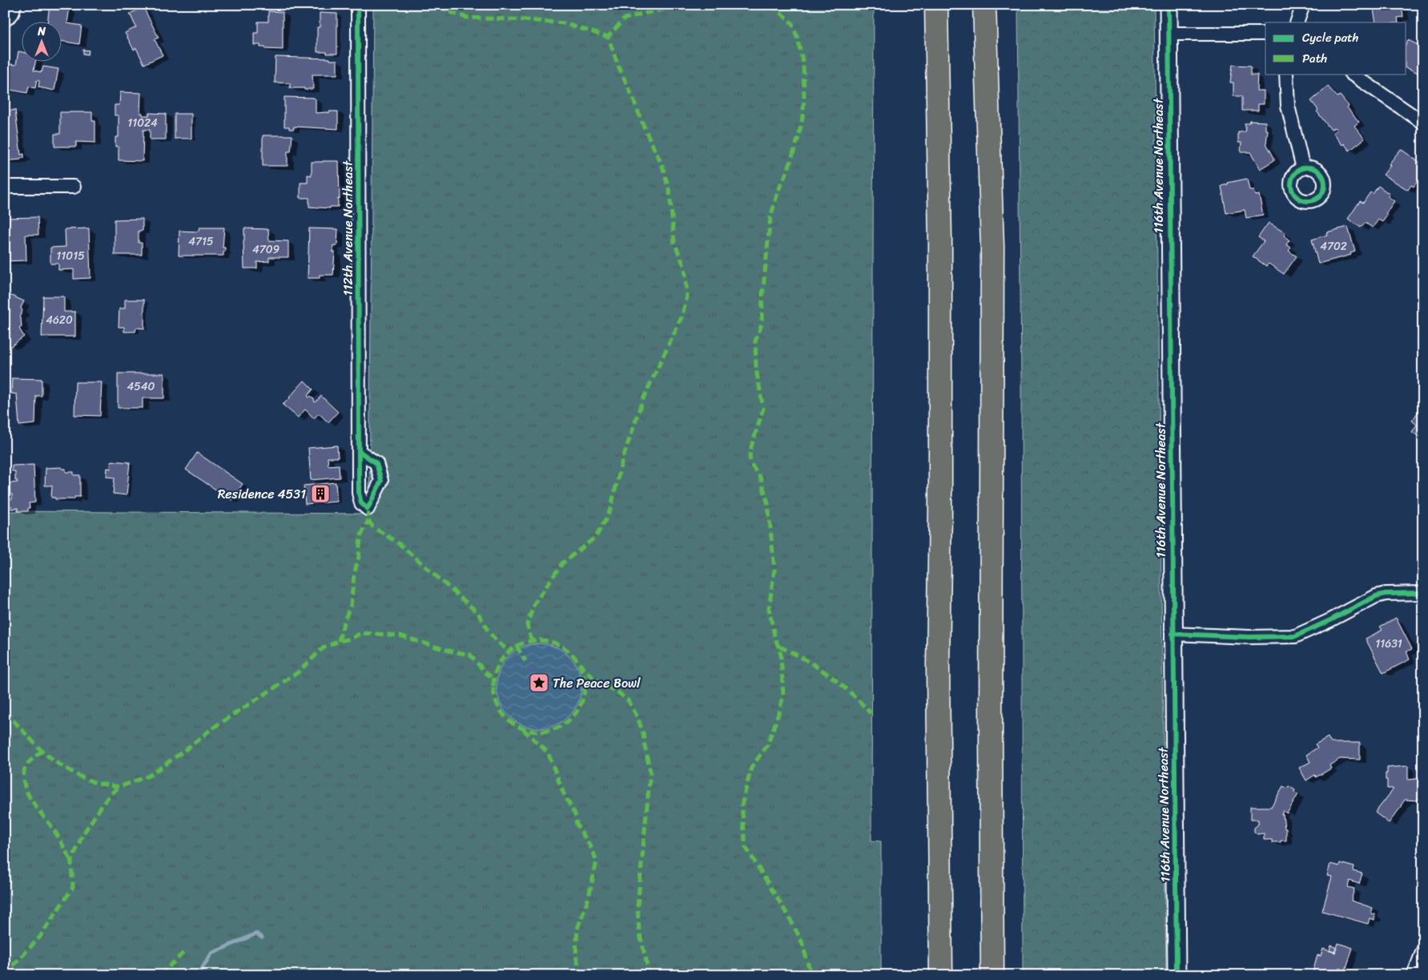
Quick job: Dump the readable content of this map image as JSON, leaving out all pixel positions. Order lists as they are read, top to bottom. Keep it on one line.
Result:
{"streets":{"street":["116th Avenue Northeast","112th Avenue Northeast"]},"places":{"building":["Residence 4531"],"place":["The Peace Bowl"]},"house_numbers":["11024","4715","4702","4709","11015","4620","4540","11631"],"legend":["Cycle path","Path"],"north":"top"}
